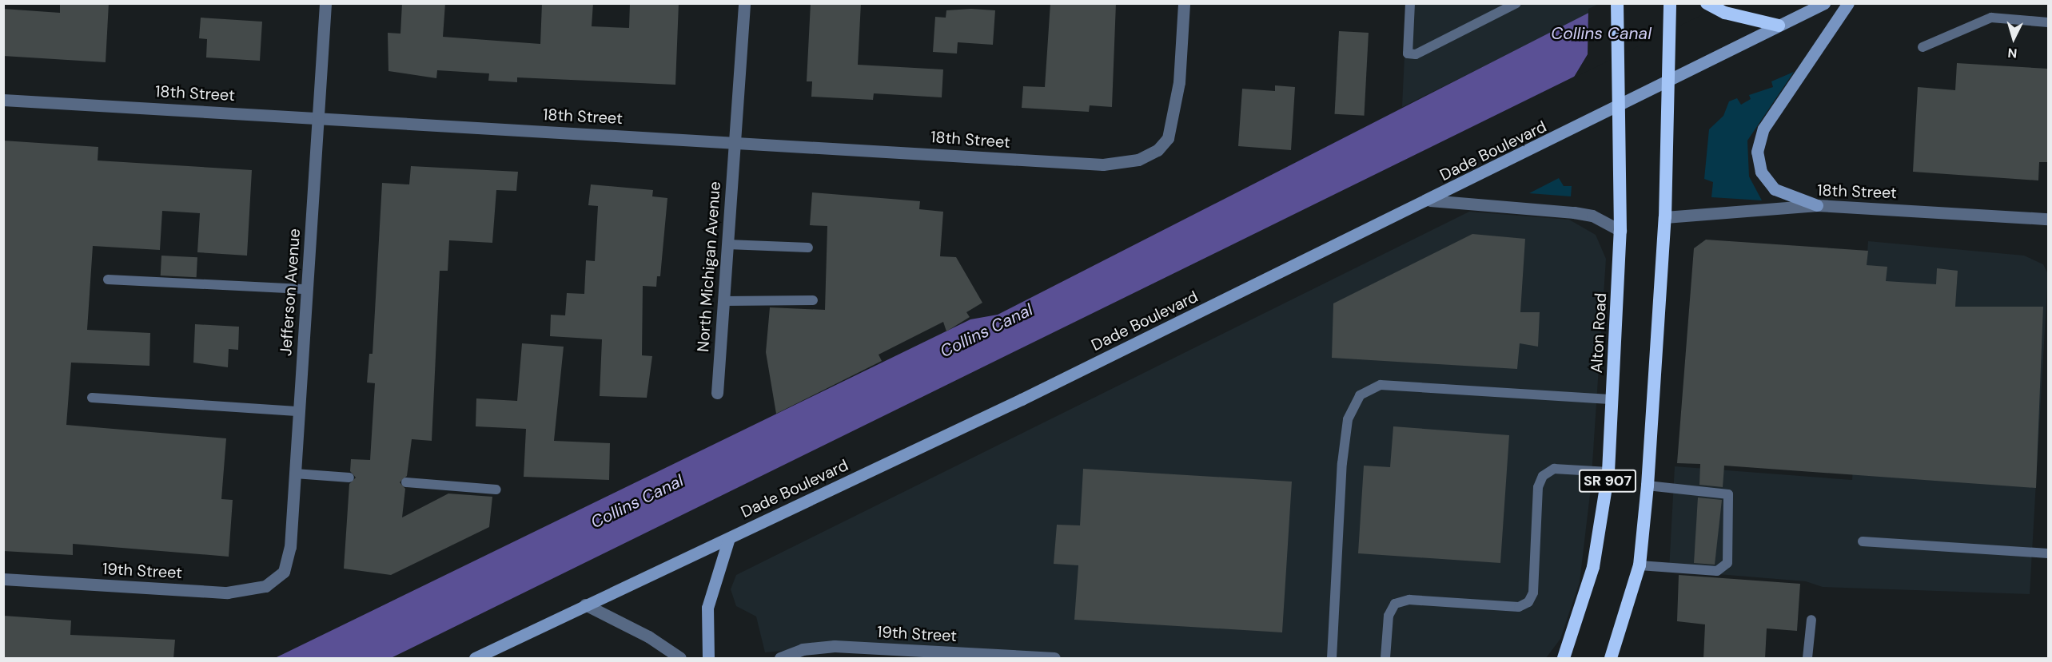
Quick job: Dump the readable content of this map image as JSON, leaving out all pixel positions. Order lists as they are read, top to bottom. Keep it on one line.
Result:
{"streets":{"highway":["Alton Road","SR 907"],"main road":["Dade Boulevard"],"street":["18th Street","North Michigan Avenue","Jefferson Avenue","19th Street"]},"crossings":[["18th Street","North Michigan Avenue"],["18th Street","Jefferson Avenue"],["18th Street","SR 907"],["Dade Boulevard","Alton Road"],["Dade Boulevard","SR 907"],["Jefferson Avenue","19th Street"]],"water":["Collins Canal"],"north":"bottom"}
